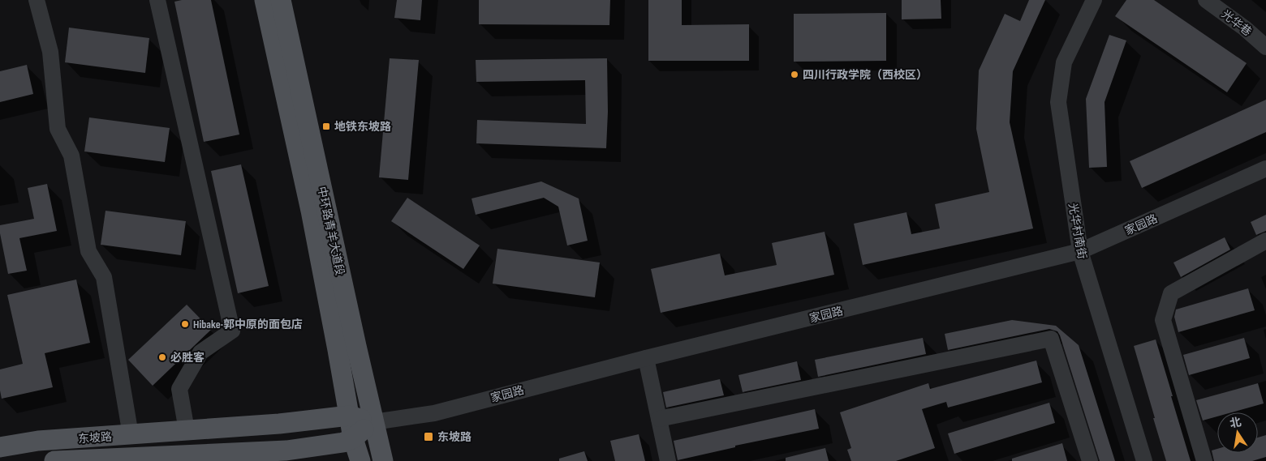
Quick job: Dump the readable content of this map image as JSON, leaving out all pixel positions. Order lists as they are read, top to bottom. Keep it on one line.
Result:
{"streets":{"main road":["中环路青羊大道段","东坡路"],"street":["光华巷","家园路","光华村南街"]},"crossings":[["家园路","中环路青羊大道段"],["家园路","光华村南街"],["家园路","东坡路"],["中环路青羊大道段","东坡路"]],"places":{"other":["四川行政学院（西校区）","Hibake·郭中原的面包店","必胜客"],"transit":["地铁东坡路","东坡路"]},"north":"top"}
